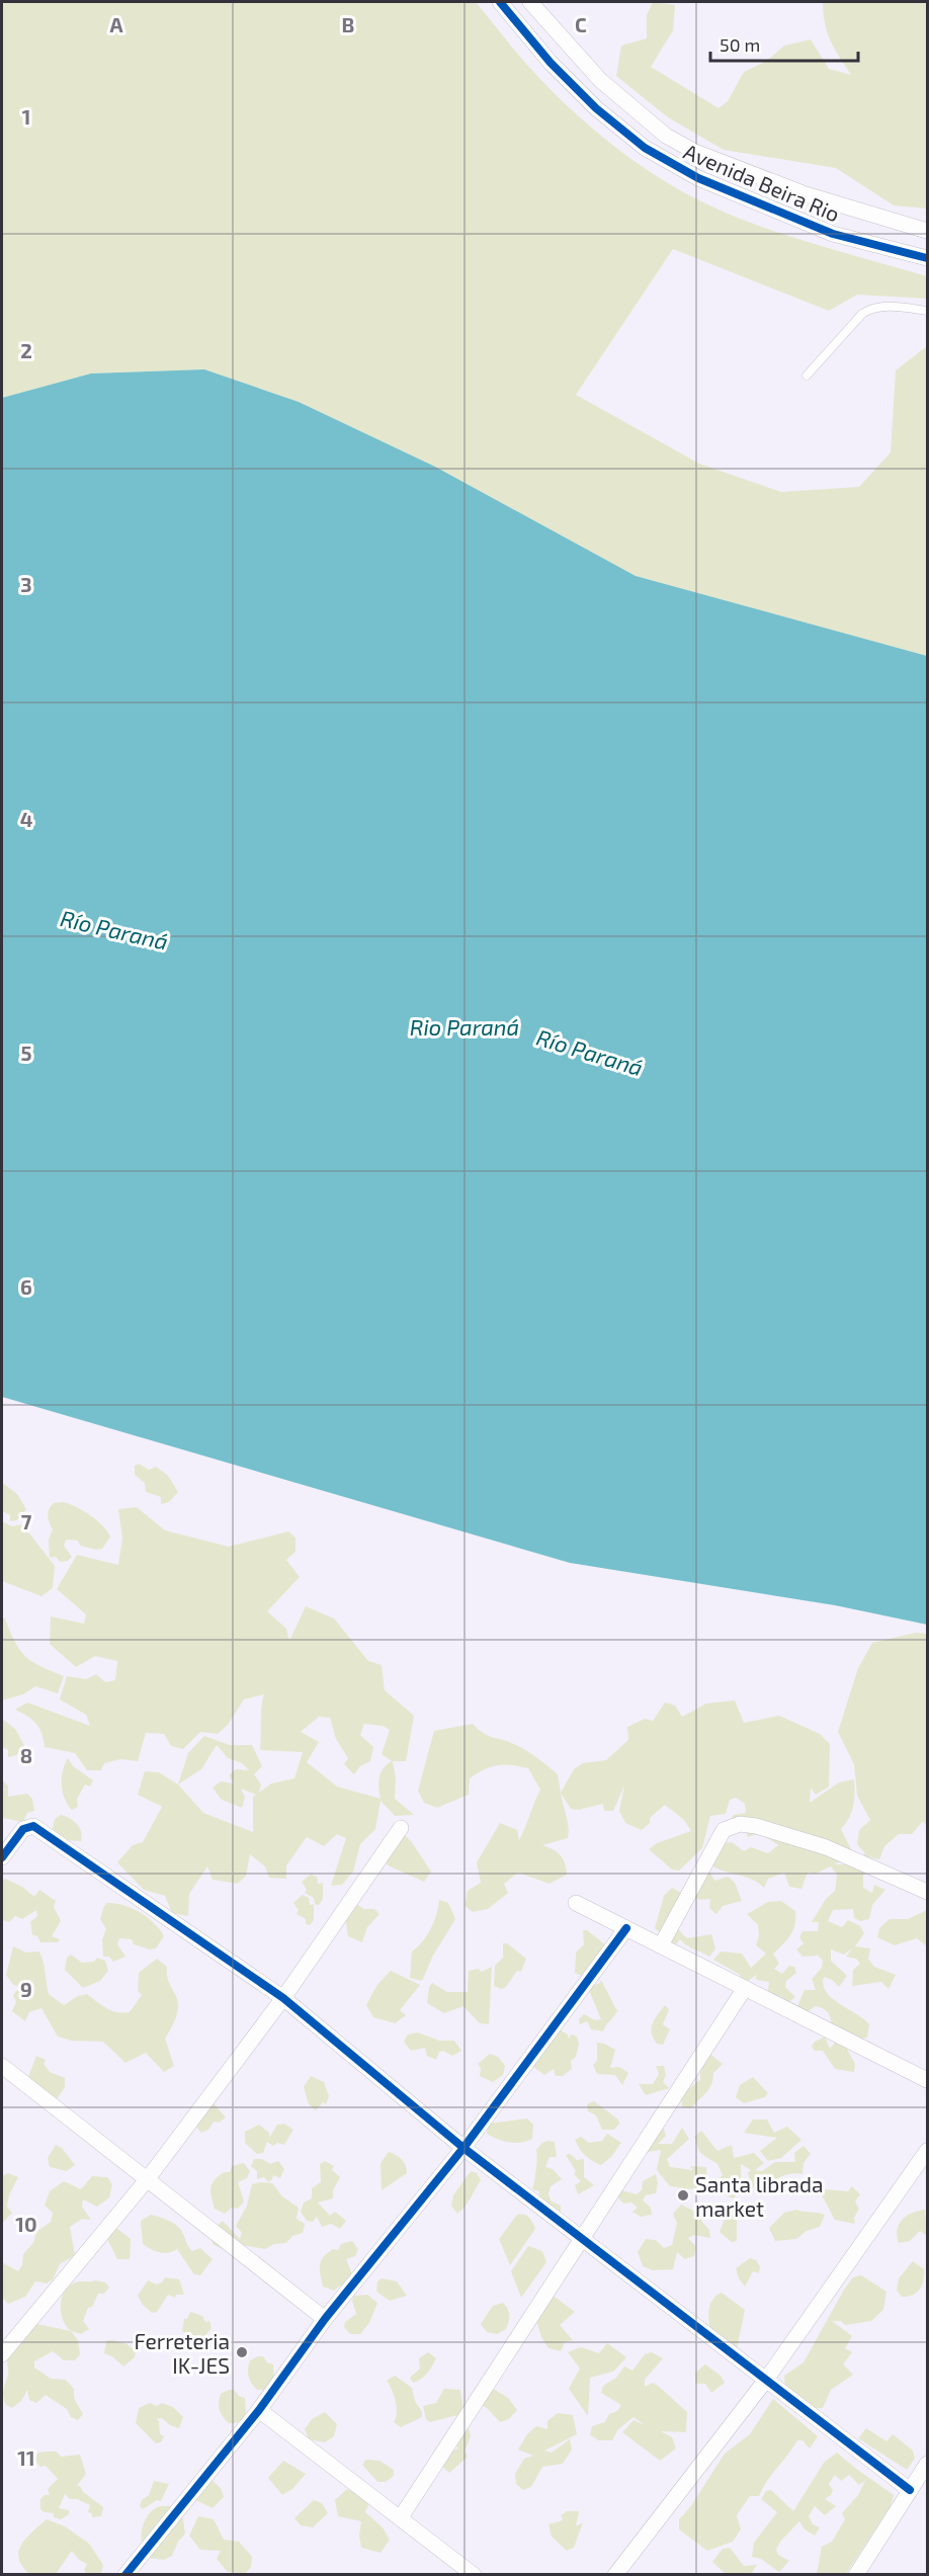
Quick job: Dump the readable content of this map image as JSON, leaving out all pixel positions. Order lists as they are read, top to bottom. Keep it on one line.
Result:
{"streets":{"street":["Avenida Beira Rio"]},"water":["Río Paraná","Rio Paraná"],"places":["Santa librada market","Ferreteria IK-JES"],"scale_bar":"50 m","grid":{"columns":["A","B","C"],"rows":["1","2","3","4","5","6","7","8","9","10","11"]}}
